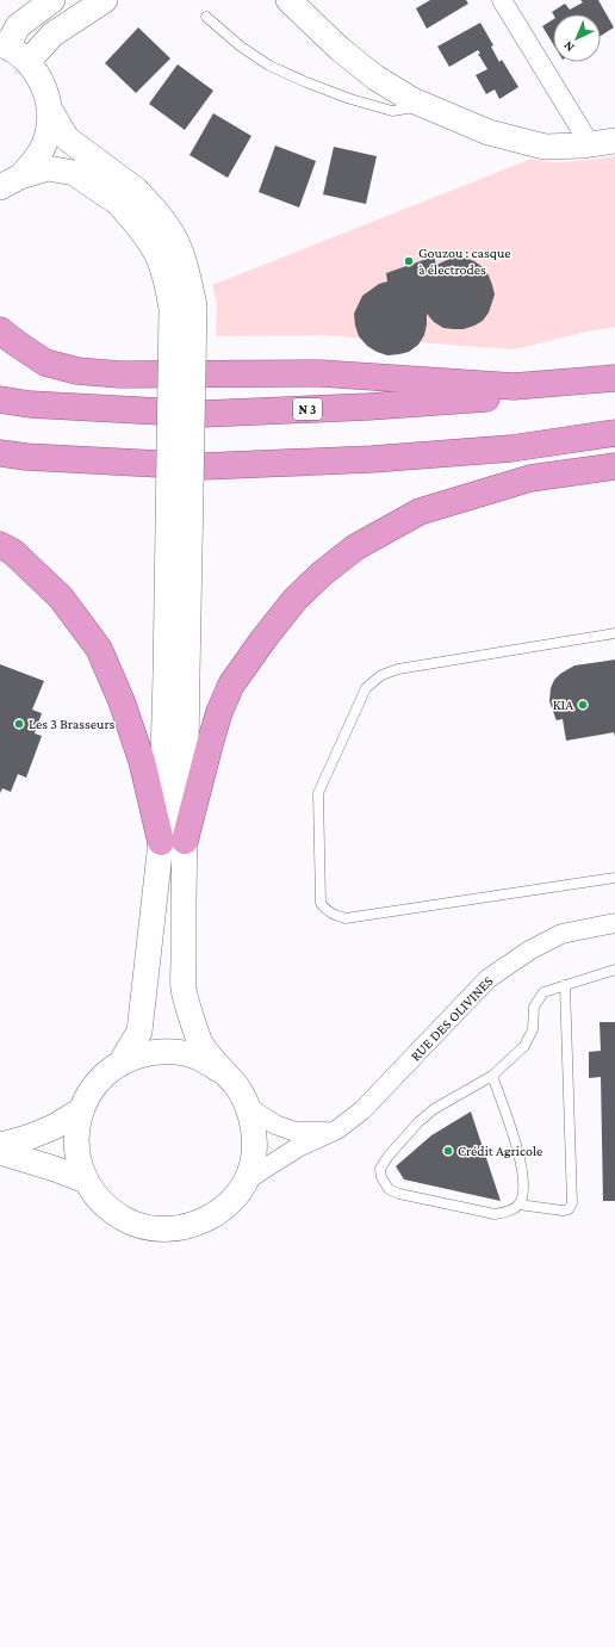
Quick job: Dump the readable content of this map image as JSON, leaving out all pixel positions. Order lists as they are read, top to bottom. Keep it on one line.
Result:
{"streets":{"highway":["N 3"],"street":["RUE DES OLIVINES"]},"places":["Gouzou : casque à électrodes","KIA","Les 3 Brasseurs","Crédit Agricole"],"north":"bottom left"}
